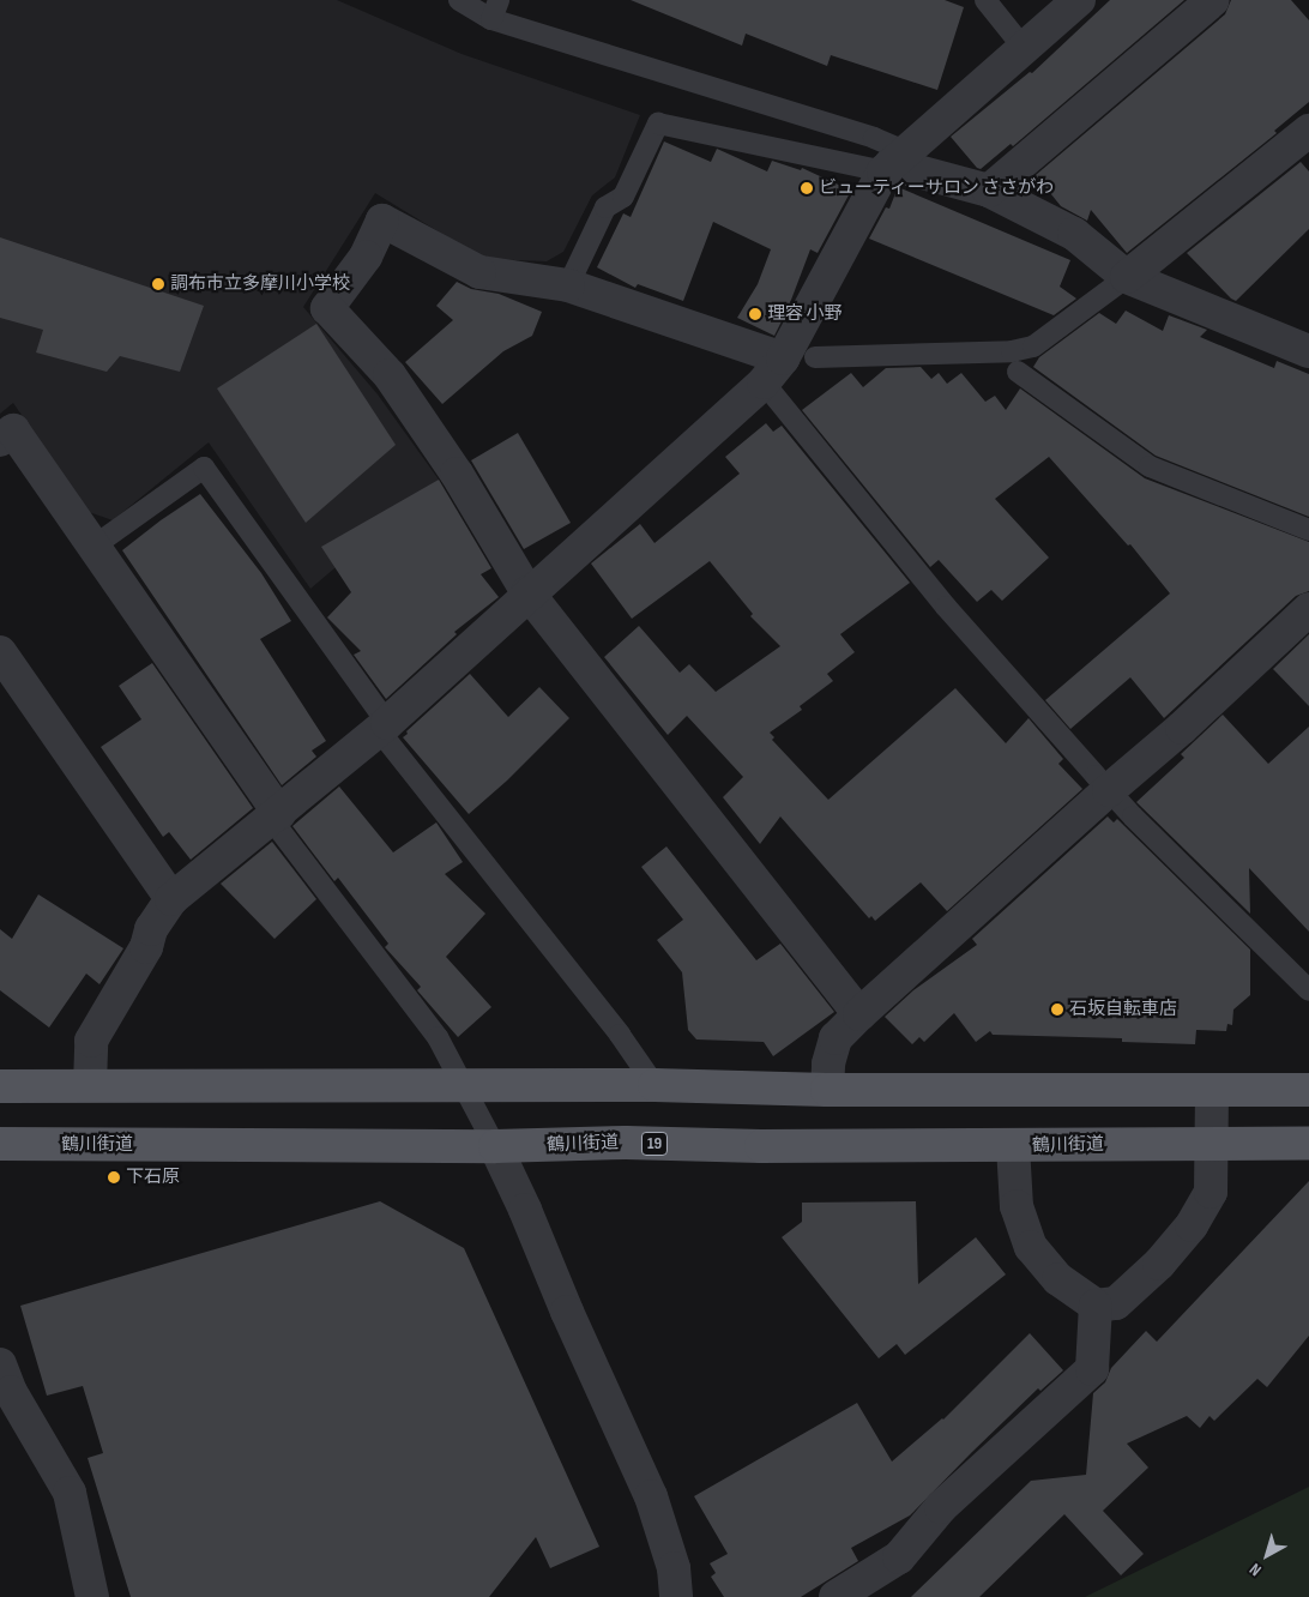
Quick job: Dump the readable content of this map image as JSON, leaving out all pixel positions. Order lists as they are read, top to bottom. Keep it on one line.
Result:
{"streets":{"main road":["鶴川街道","19"]},"places":["ビューティーサロン ささがわ","調布市立多摩川小学校","理容 小野","石坂自転車店","下石原"],"north":"bottom left"}
